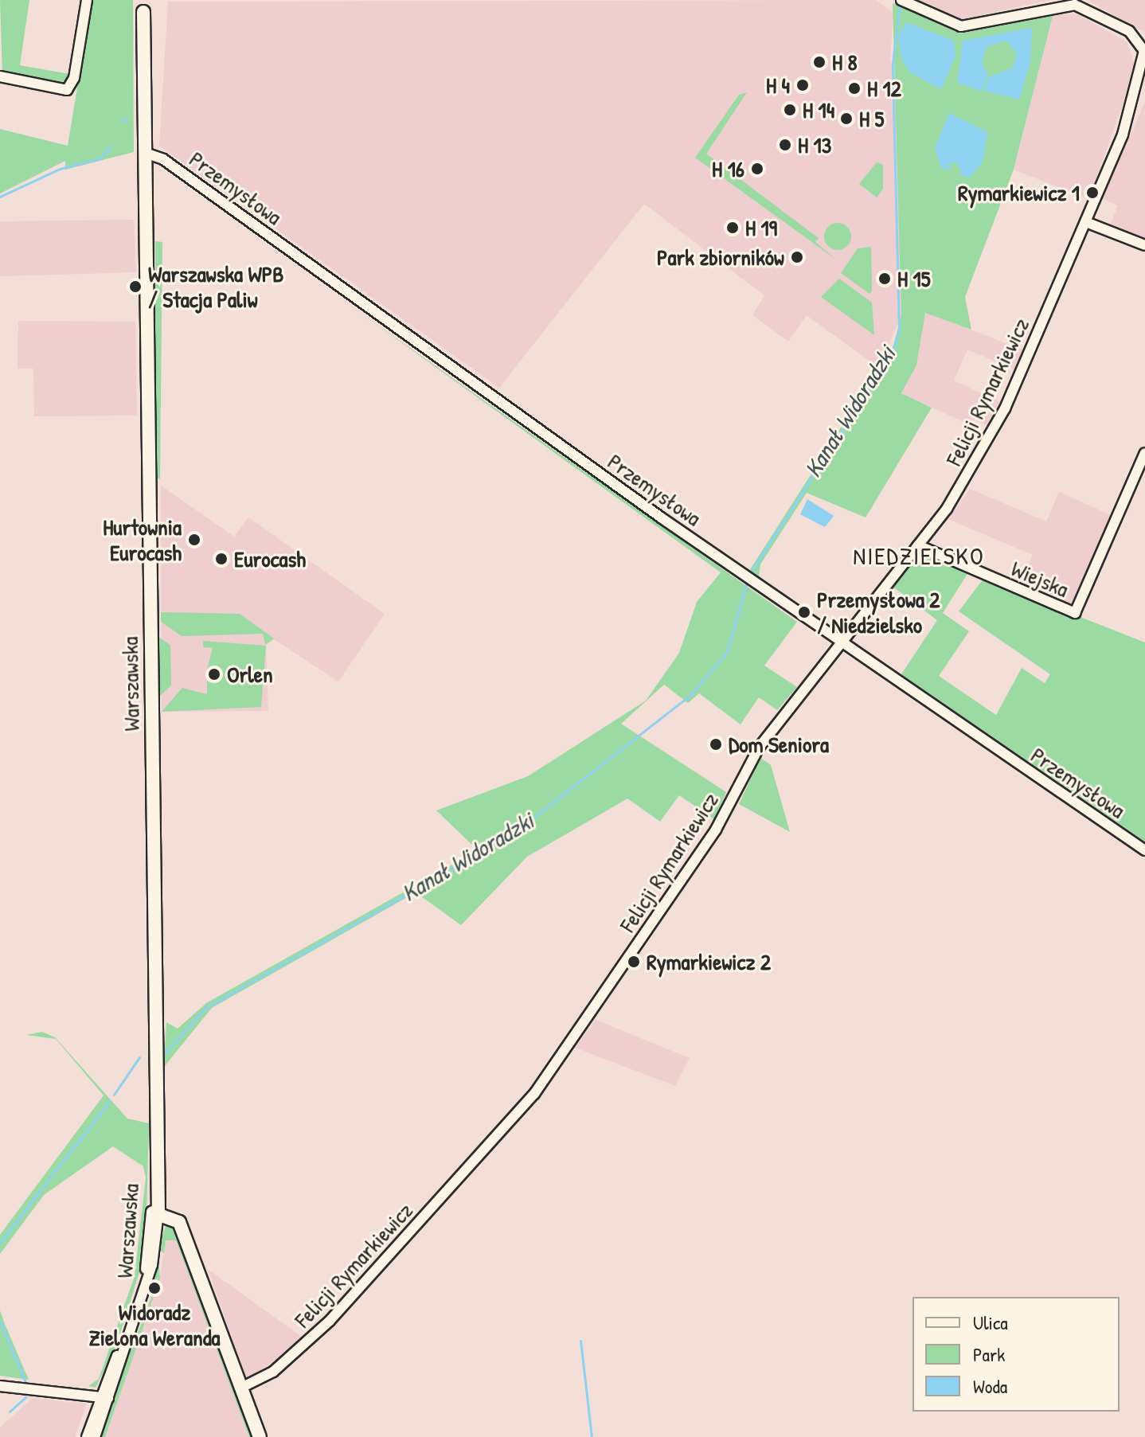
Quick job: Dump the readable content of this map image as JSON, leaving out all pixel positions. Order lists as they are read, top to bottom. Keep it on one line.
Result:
{"streets":{"main road":["Warszawska"],"street":["Przemysłowa","Felicji Rymarkiewicz","Wiejska"]},"crossings":[["Przemysłowa","Felicji Rymarkiewicz"],["Przemysłowa","Warszawska"],["Felicji Rymarkiewicz","Wiejska"]],"districts":["NIEDZIELSKO"],"water":["Kanał Widoradzki"],"places":["H 8","H 4","H 12","H 14","H 5","H 13","H 16","Rymarkiewicz 1","H 19","Park zbiorników","H 15","Warszawska WPB / Stacja Paliw","Hurtownia Eurocash","Eurocash","Przemysłowa 2 / Niedzielsko","Orlen","Dom Seniora","Rymarkiewicz 2","Widoradz Zielona Weranda"],"legend":["Ulica","Park","Woda"]}
